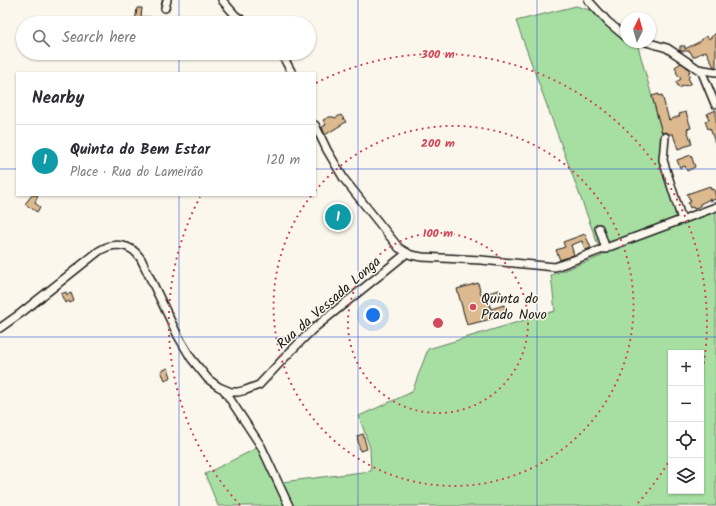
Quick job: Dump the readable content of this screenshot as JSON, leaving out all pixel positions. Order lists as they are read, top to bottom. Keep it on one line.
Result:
{"streets":{"street":["Rua da Vessada Longa"]},"places":["Quinta do Prado Novo"],"north":"top","page":{"search":"Search here","heading":"Nearby","list":[{"mark":"1","name":"Quinta do Bem Estar","note":"Place · Rua do Lameirão","value":"120 m"}],"pins":"1","map_buttons":["+","−"]},"rings":["300 m","200 m","100 m"]}
